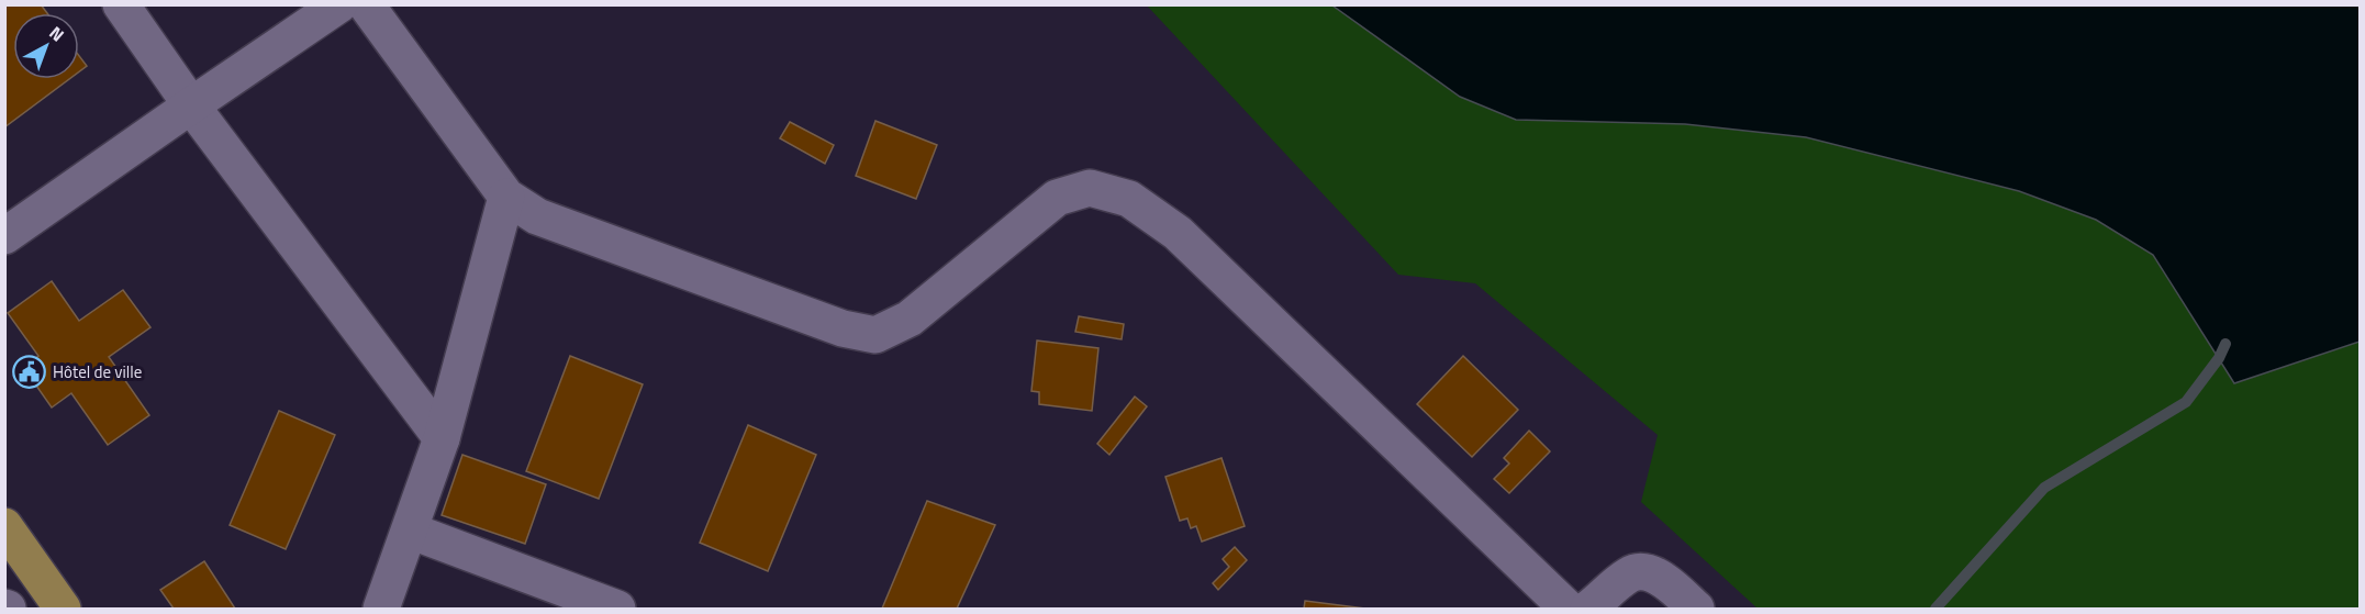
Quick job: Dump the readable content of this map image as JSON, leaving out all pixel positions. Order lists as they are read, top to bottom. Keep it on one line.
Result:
{"places":{"public building":["Hôtel de ville"]},"north":"top right"}
